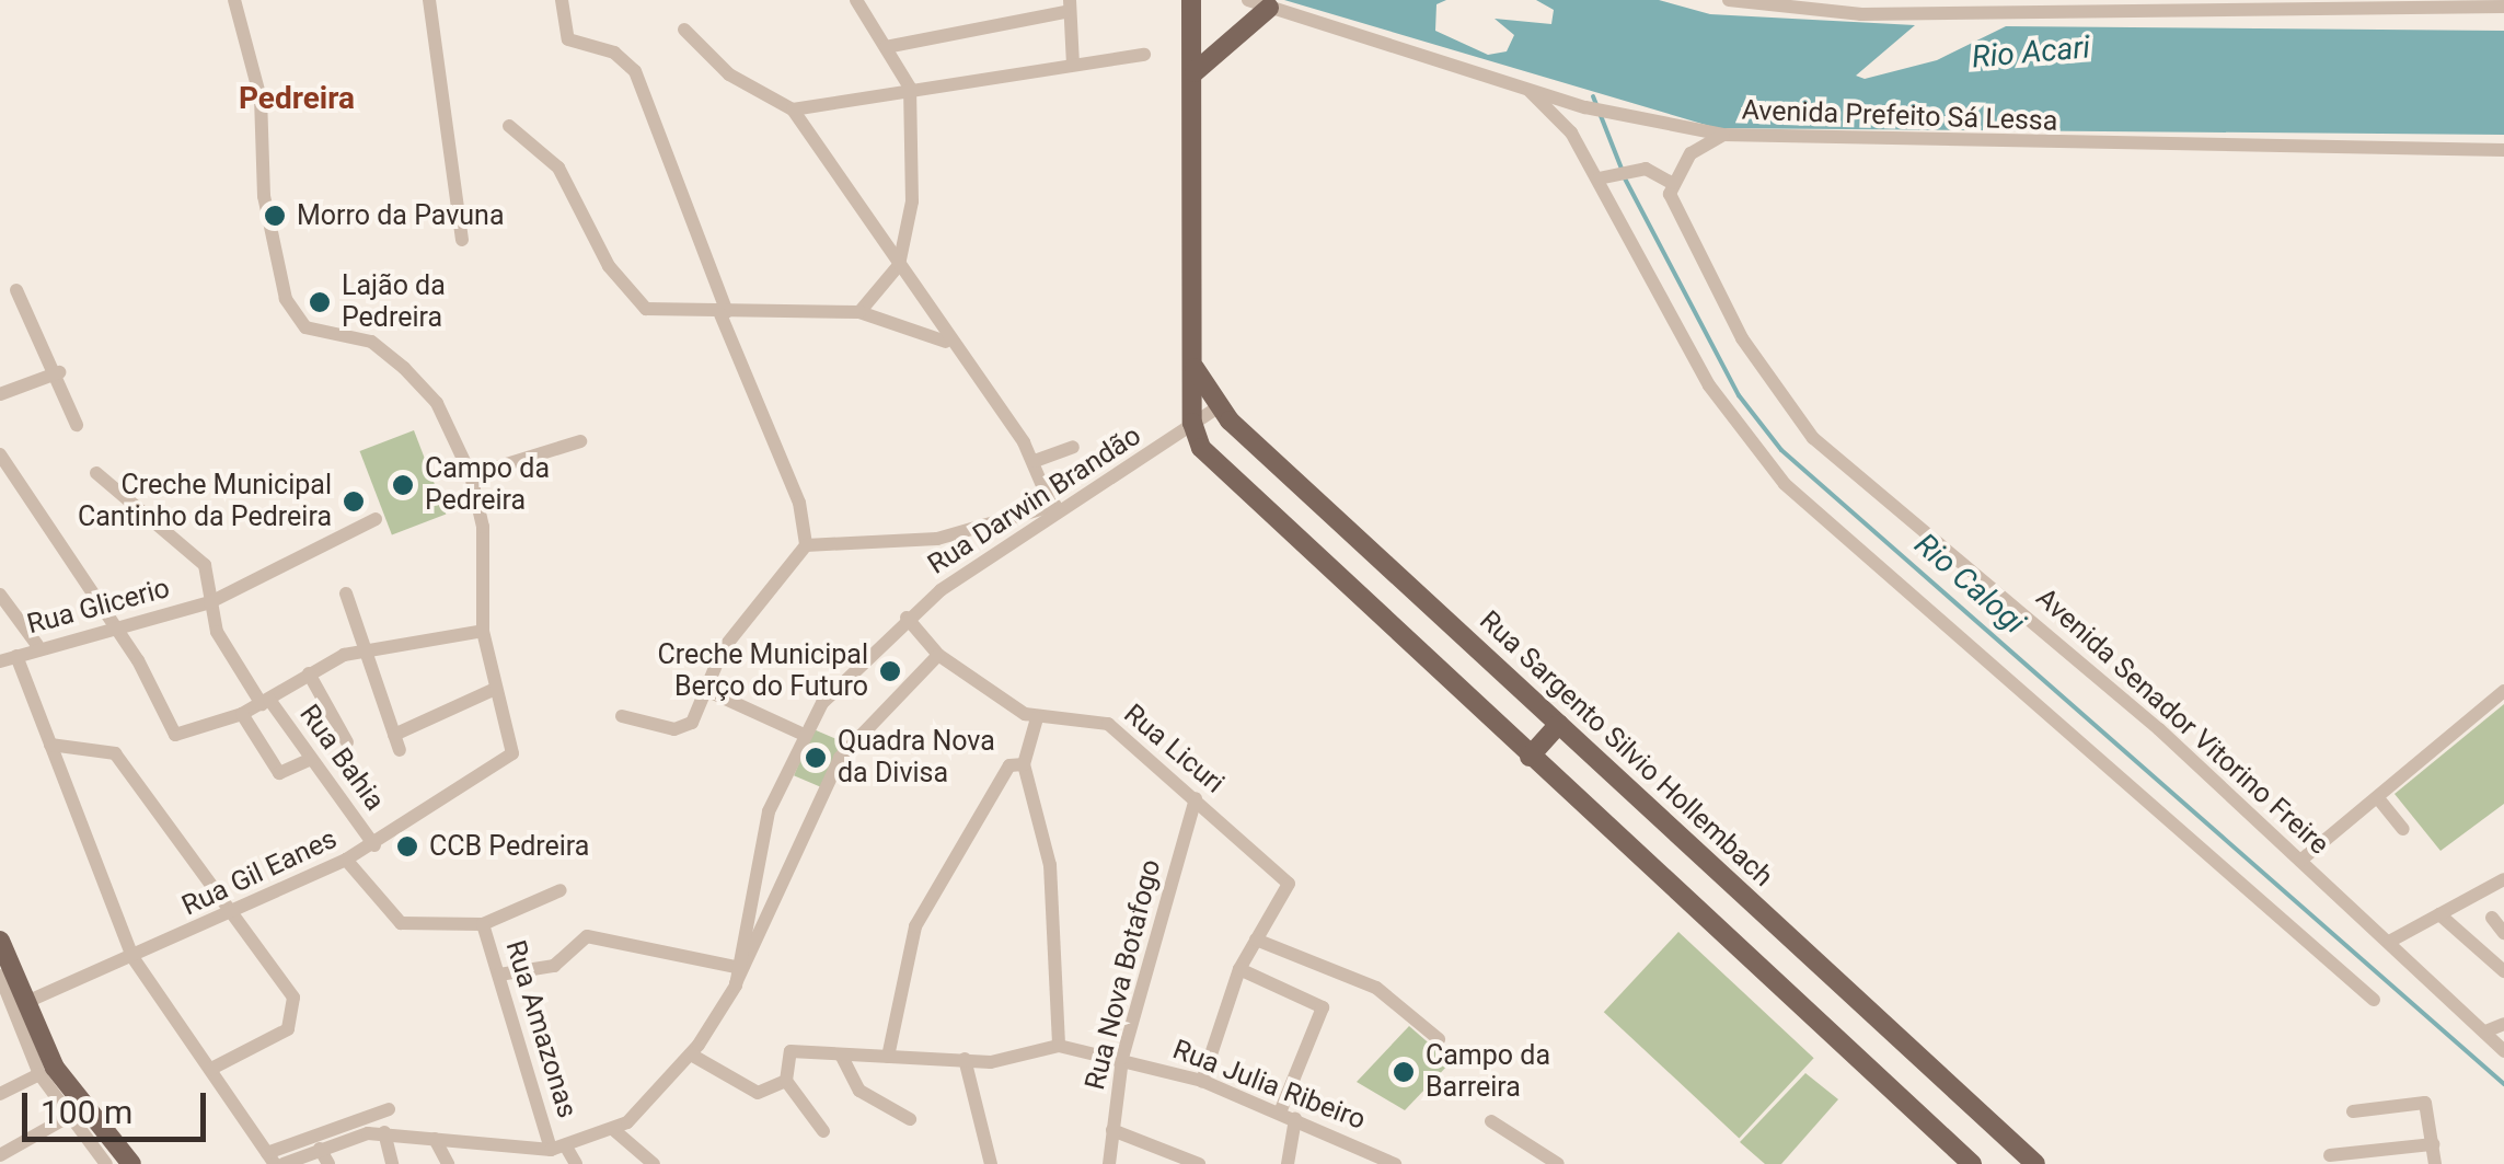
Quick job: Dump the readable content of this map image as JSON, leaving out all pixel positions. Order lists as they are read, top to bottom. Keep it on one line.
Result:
{"streets":{"main road":["Rua Sargento Silvio Hollembach"],"street":["Avenida Prefeito Sá Lessa","Rua Darwin Brandão","Rua Glicerio","Avenida Senador Vitorino Freire","Rua Licuri","Rua Bahia","Rua Gil Eanes","Rua Nova Botafogo","Rua Amazonas","Rua Julia Ribeiro"]},"crossings":[["Rua Darwin Brandão","Rua Sargento Silvio Hollembach"],["Rua Glicerio","Rua Bahia"],["Rua Licuri","Rua Nova Botafogo"],["Rua Bahia","Rua Gil Eanes"],["Rua Nova Botafogo","Rua Julia Ribeiro"]],"districts":["Pedreira"],"water":["Rio Acari","Rio Calogi"],"places":["Morro da Pavuna","Lajão da Pedreira","Campo da Pedreira","Creche Municipal Cantinho da Pedreira","Creche Municipal Berço do Futuro","Quadra Nova da Divisa","CCB Pedreira","Campo da Barreira"],"scale_bar":"100 m"}
